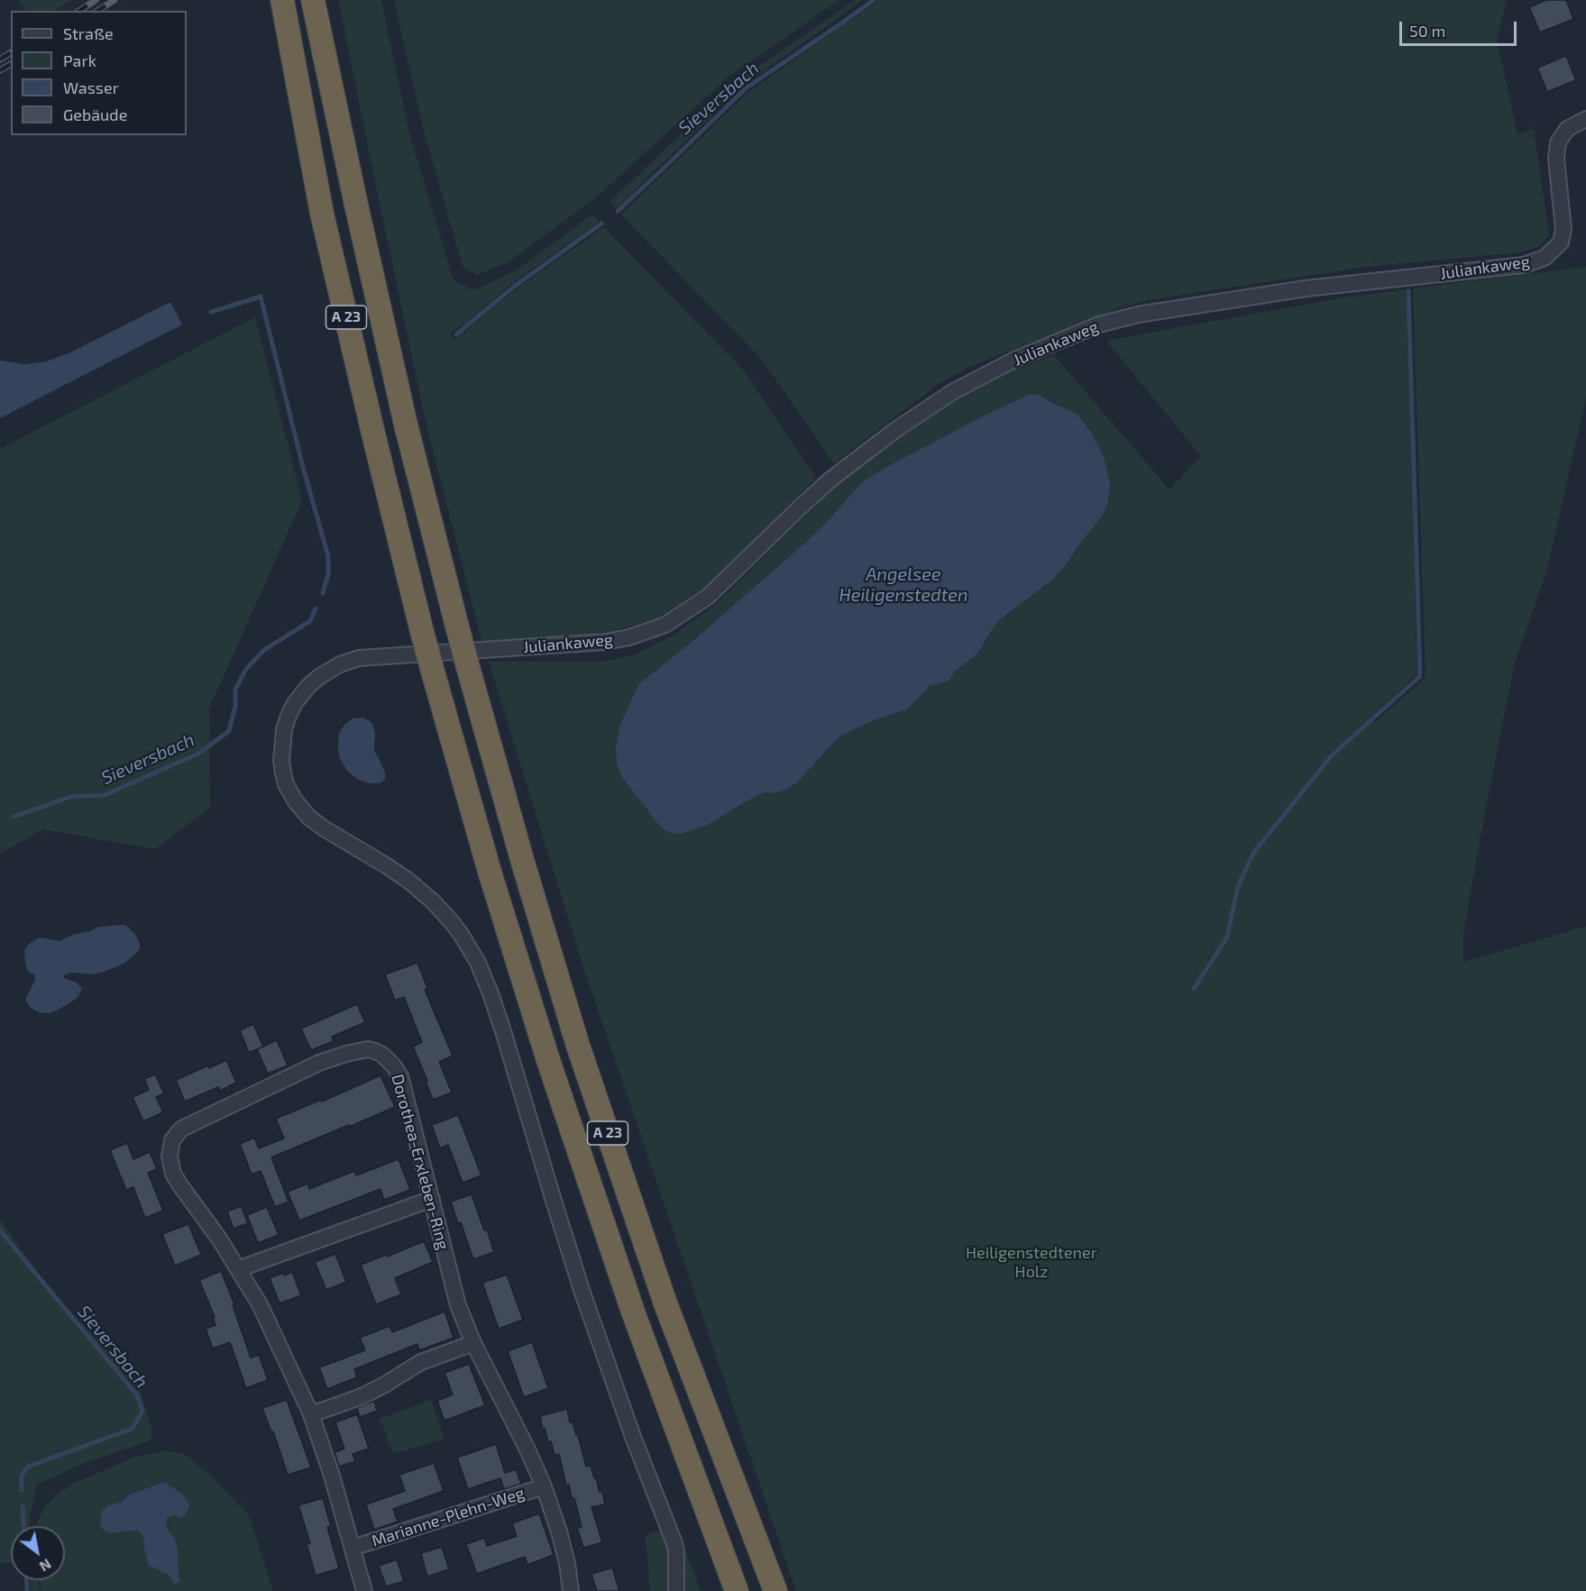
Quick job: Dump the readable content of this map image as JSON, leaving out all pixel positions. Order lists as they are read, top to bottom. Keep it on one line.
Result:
{"streets":{"highway":["A 23"],"street":["Juliankaweg","Dorothea-Erxleben-Ring","Marianne-Plehn-Weg"]},"crossings":[["Dorothea-Erxleben-Ring","Marianne-Plehn-Weg"]],"water":["Sieversbach","Angelsee Heiligenstedten"],"parks":["Heiligenstedtener Holz"],"legend":["Straße","Park","Wasser","Gebäude"],"scale_bar":"50 m","north":"bottom right"}
